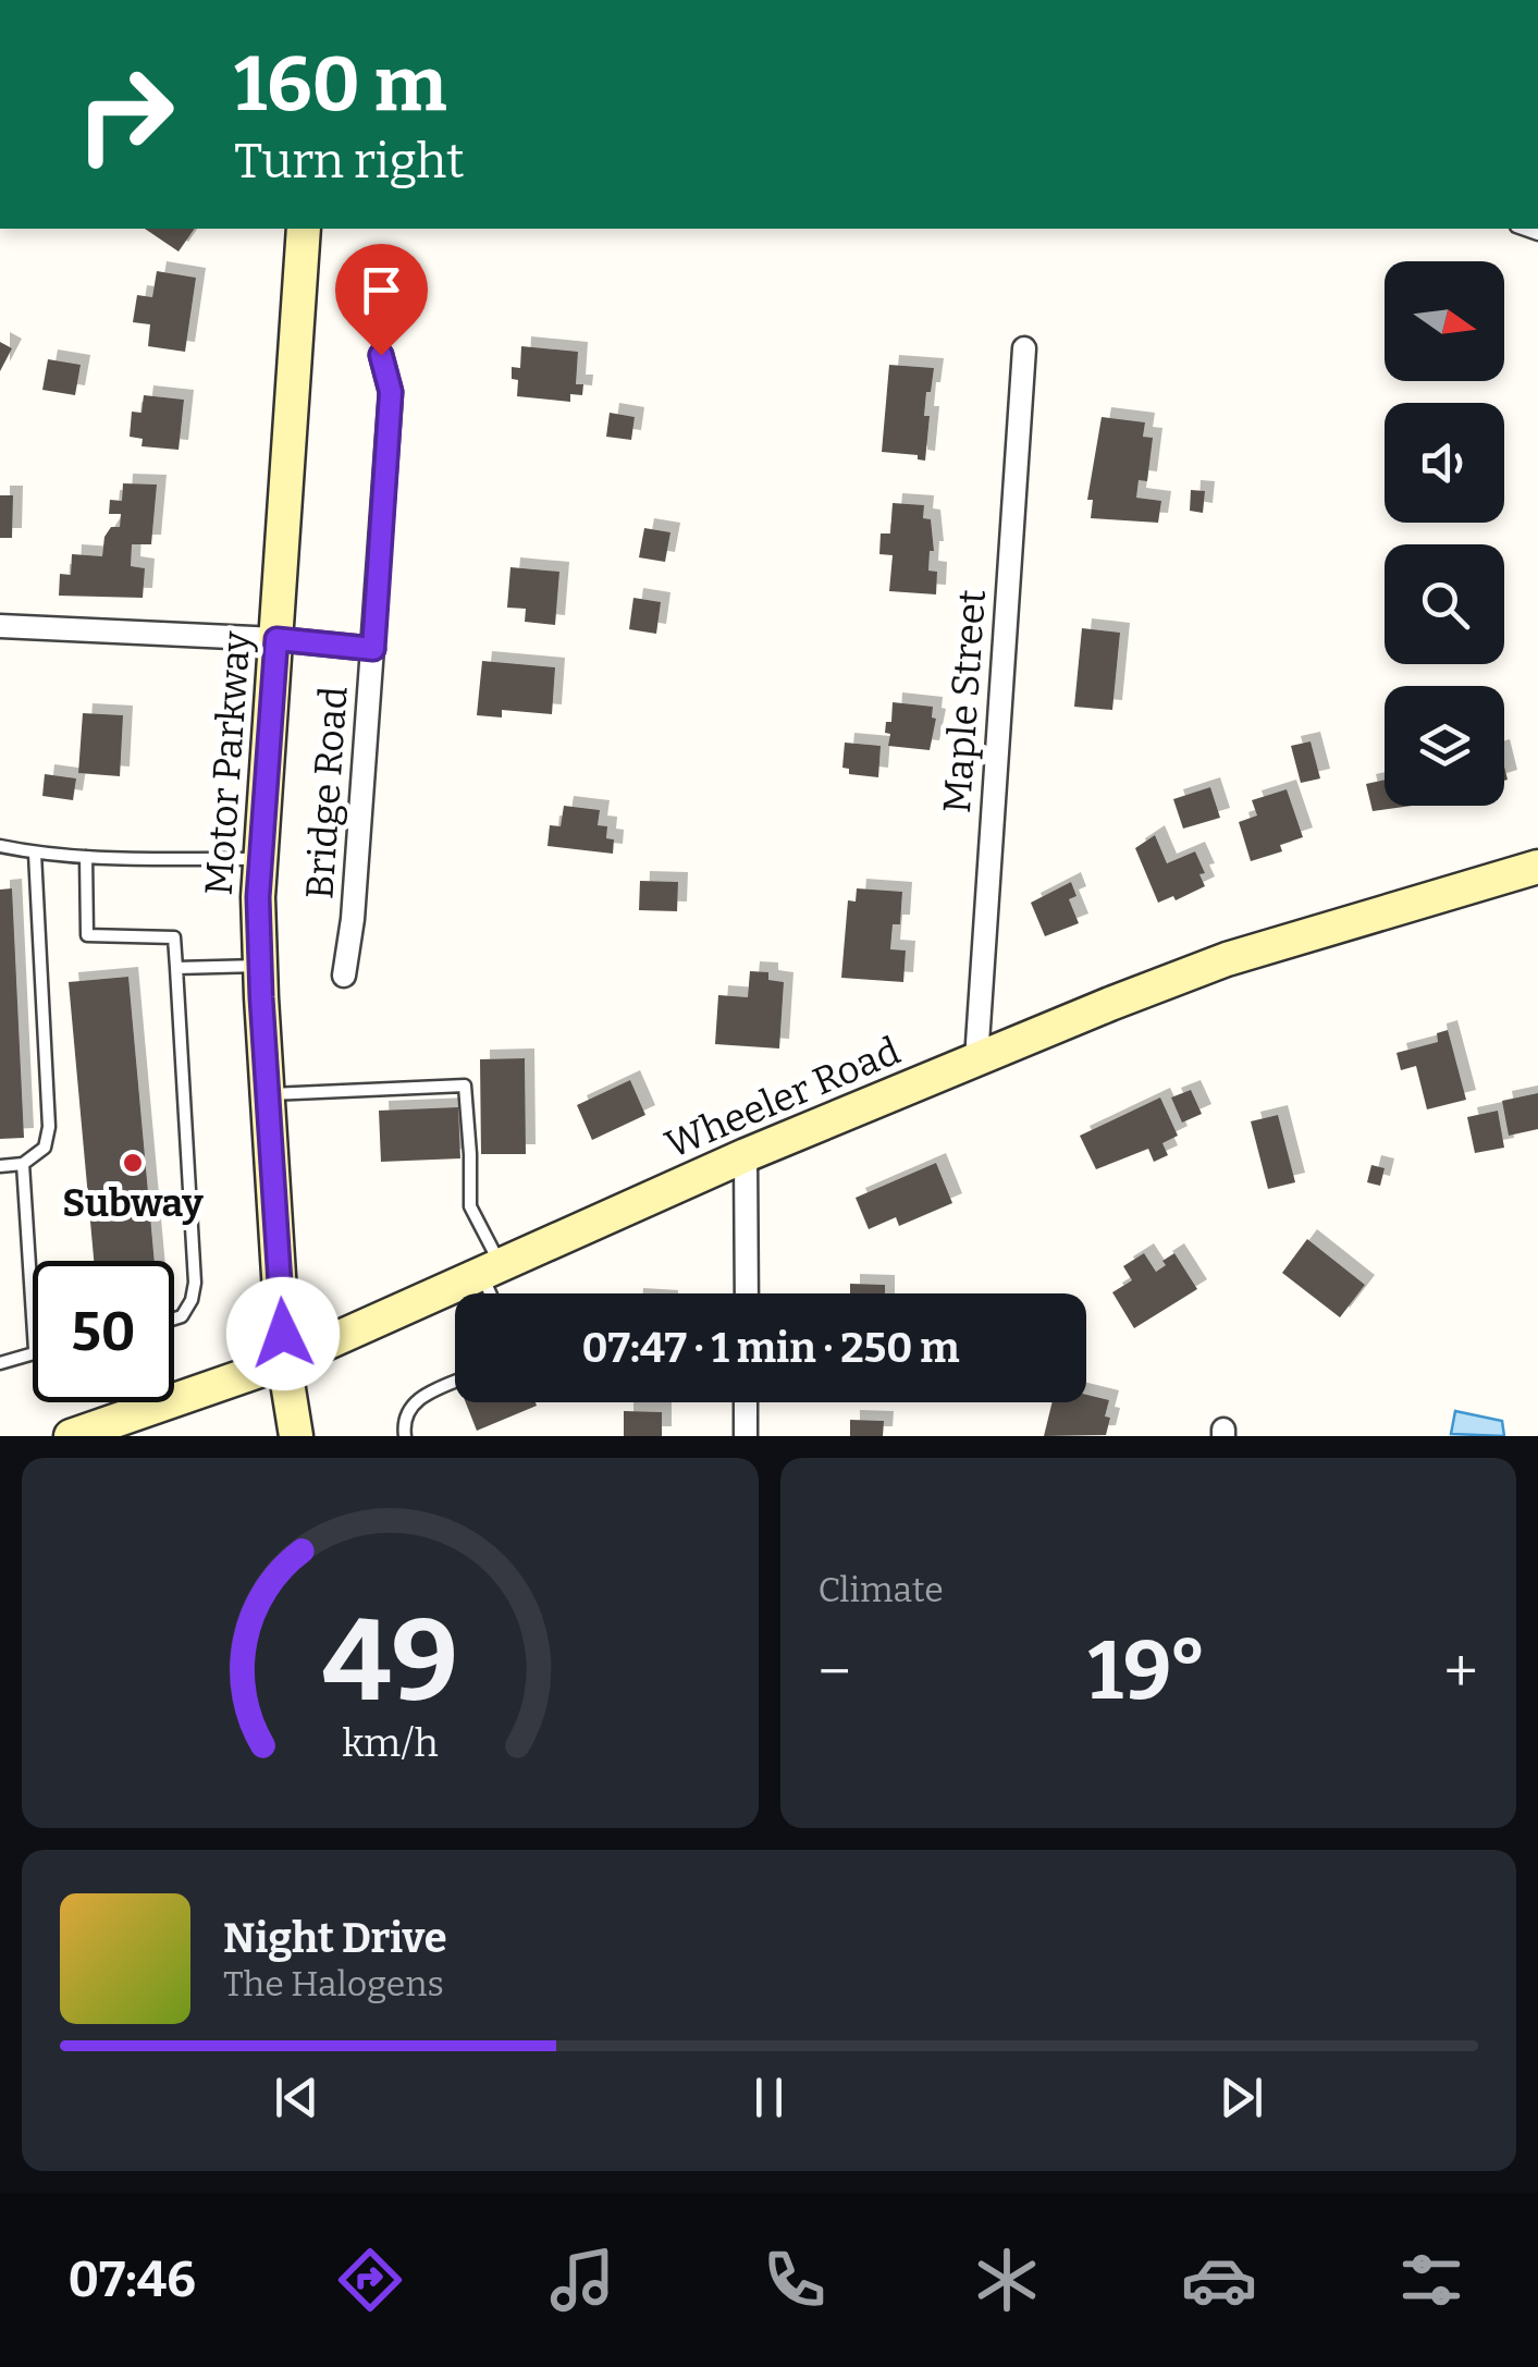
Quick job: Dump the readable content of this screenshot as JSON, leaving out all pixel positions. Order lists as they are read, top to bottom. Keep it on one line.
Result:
{"streets":{"main road":["Motor Parkway","Wheeler Road"],"street":["Maple Street","Bridge Road"]},"crossings":[["Maple Street","Wheeler Road"],["Motor Parkway","Wheeler Road"]],"places":["Subway"],"north":"right","page":{"turn":["160 m","Turn right"],"limit":"50","trip":"07:47 · 1 min · 250 m","tile":"Climate","heat":["−","19°","+"],"song":["Night Drive","The Halogens"],"tabs":"07:46","gauge":["49","km/h"]}}
